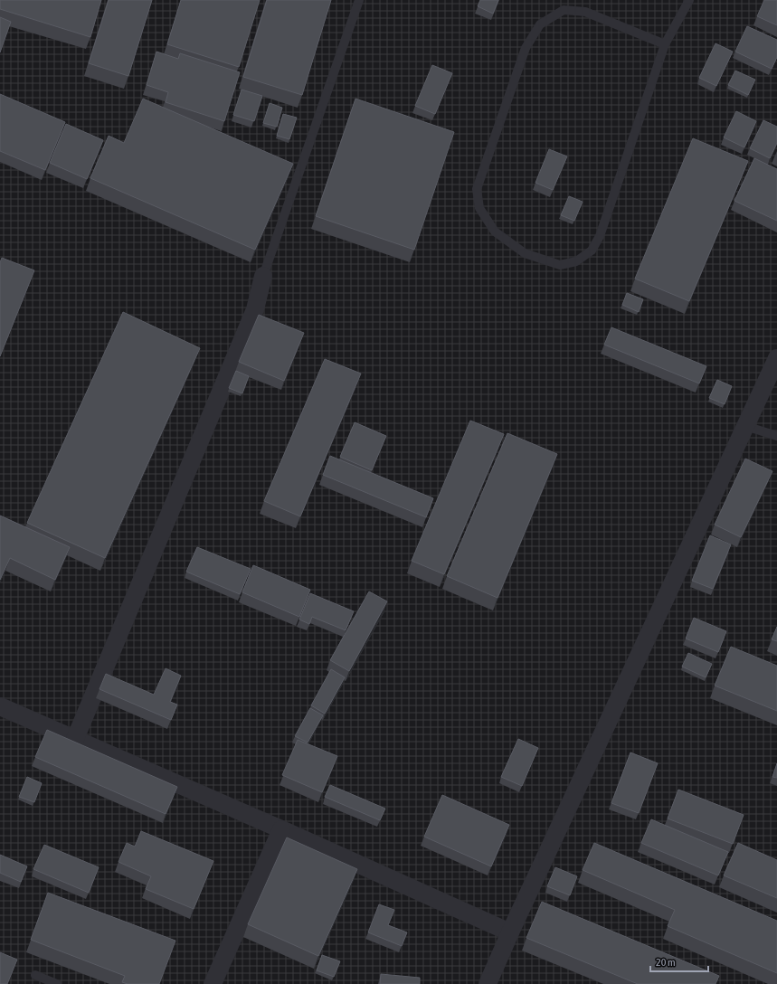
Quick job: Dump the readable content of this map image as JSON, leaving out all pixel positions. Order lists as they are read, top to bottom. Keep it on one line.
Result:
{"scale_bar":"20 m"}
